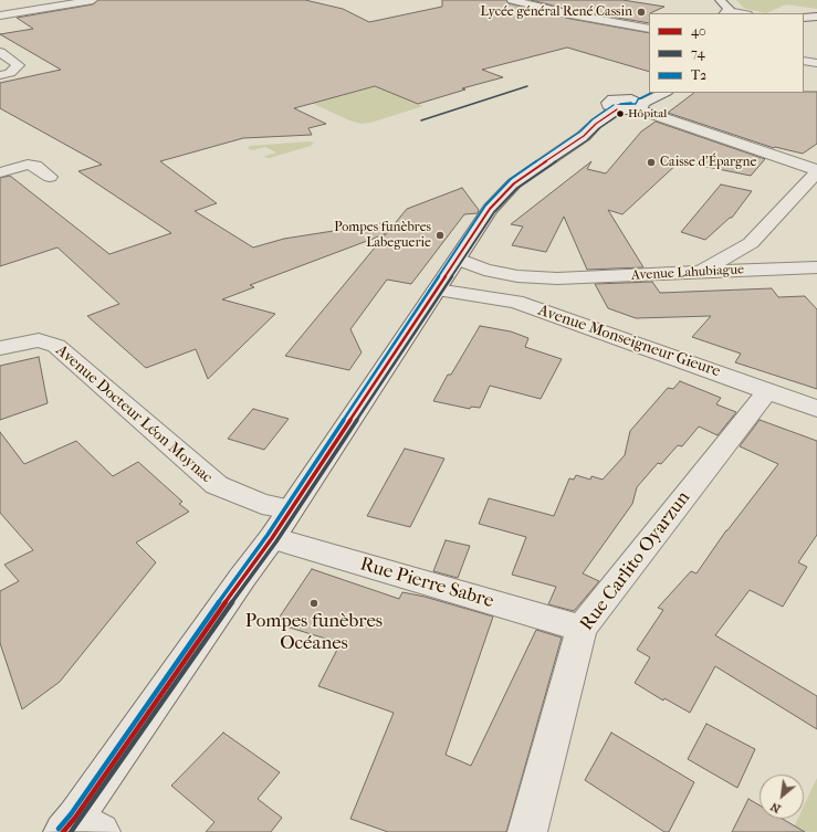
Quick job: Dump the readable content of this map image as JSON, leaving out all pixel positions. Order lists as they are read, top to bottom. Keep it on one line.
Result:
{"streets":{"street":["Avenue Lahubiague","Avenue Monseigneur Gieure","Avenue Docteur Léon Moynac","Rue Carlito Oyarzun","Rue Pierre Sabre"]},"crossings":[["Avenue Lahubiague","Avenue Monseigneur Gieure"],["Avenue Monseigneur Gieure","Rue Carlito Oyarzun"],["Rue Carlito Oyarzun","Rue Pierre Sabre"]],"places":["Lycée général René Cassin","Hôpital","Caisse d'Épargne","Pompes funèbres Labeguerie","Pompes funèbres Océanes"],"lines":["transit line 74","transit line T2","transit line 40"],"legend":["40","74","T2"],"north":"bottom left"}
